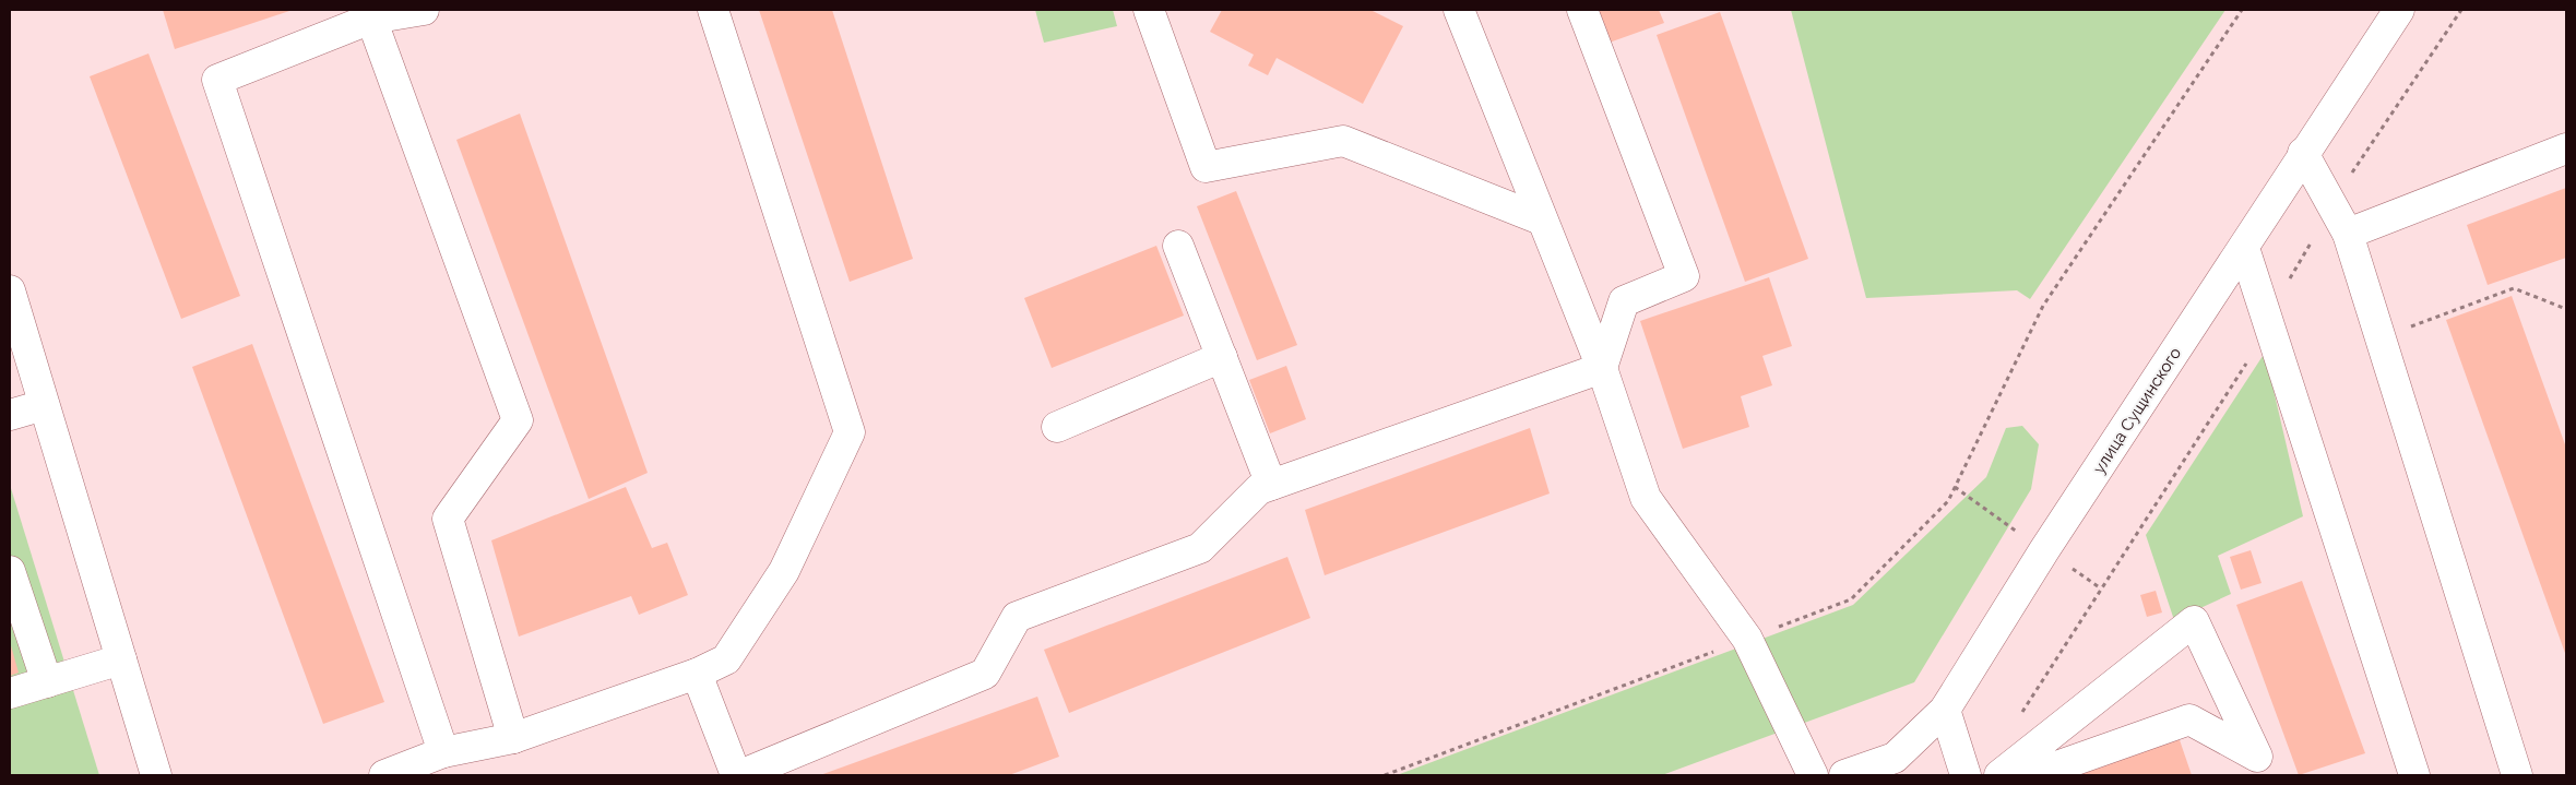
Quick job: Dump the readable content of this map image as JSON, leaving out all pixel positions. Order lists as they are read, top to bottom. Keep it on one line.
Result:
{"streets":{"street":["улица Сущинского"]}}
